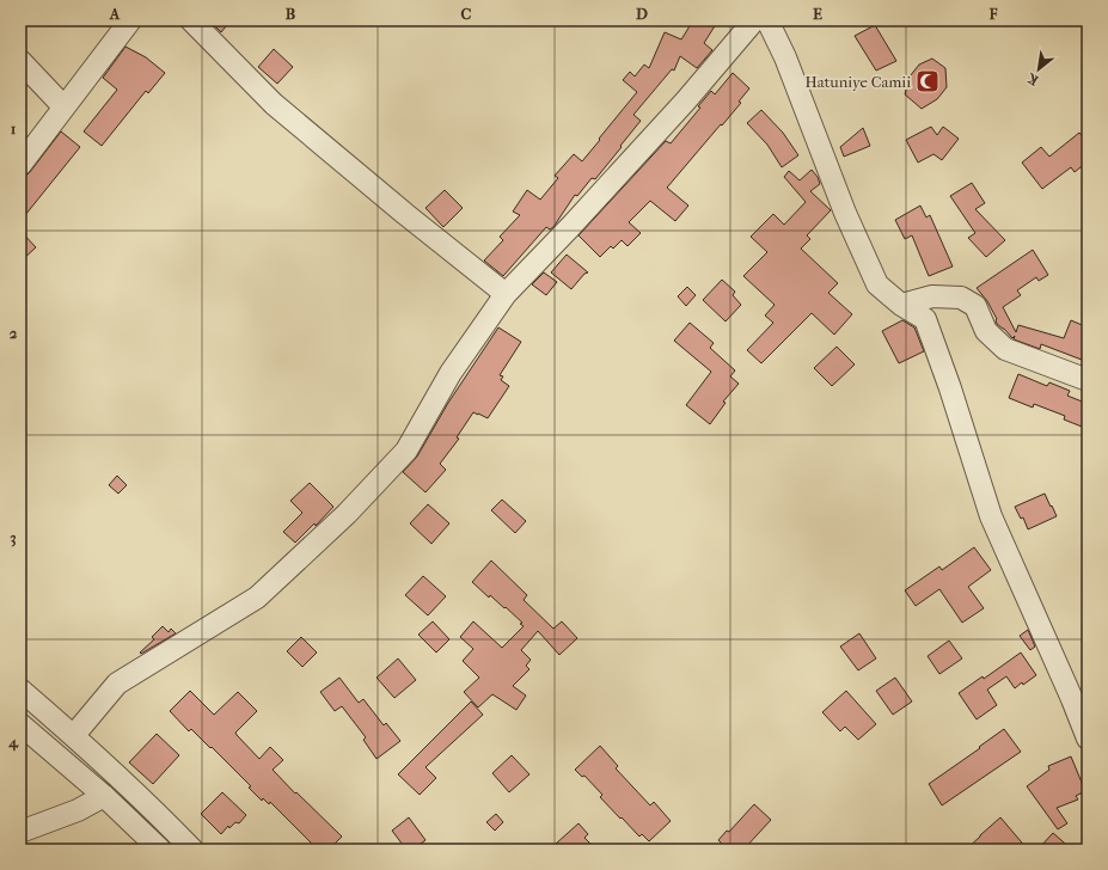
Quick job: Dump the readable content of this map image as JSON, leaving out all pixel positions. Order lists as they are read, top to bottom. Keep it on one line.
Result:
{"places":{"mosque":["Hatuniye Camii"]},"north":"bottom left","grid":{"columns":["A","B","C","D","E","F"],"rows":["1","2","3","4"]}}
